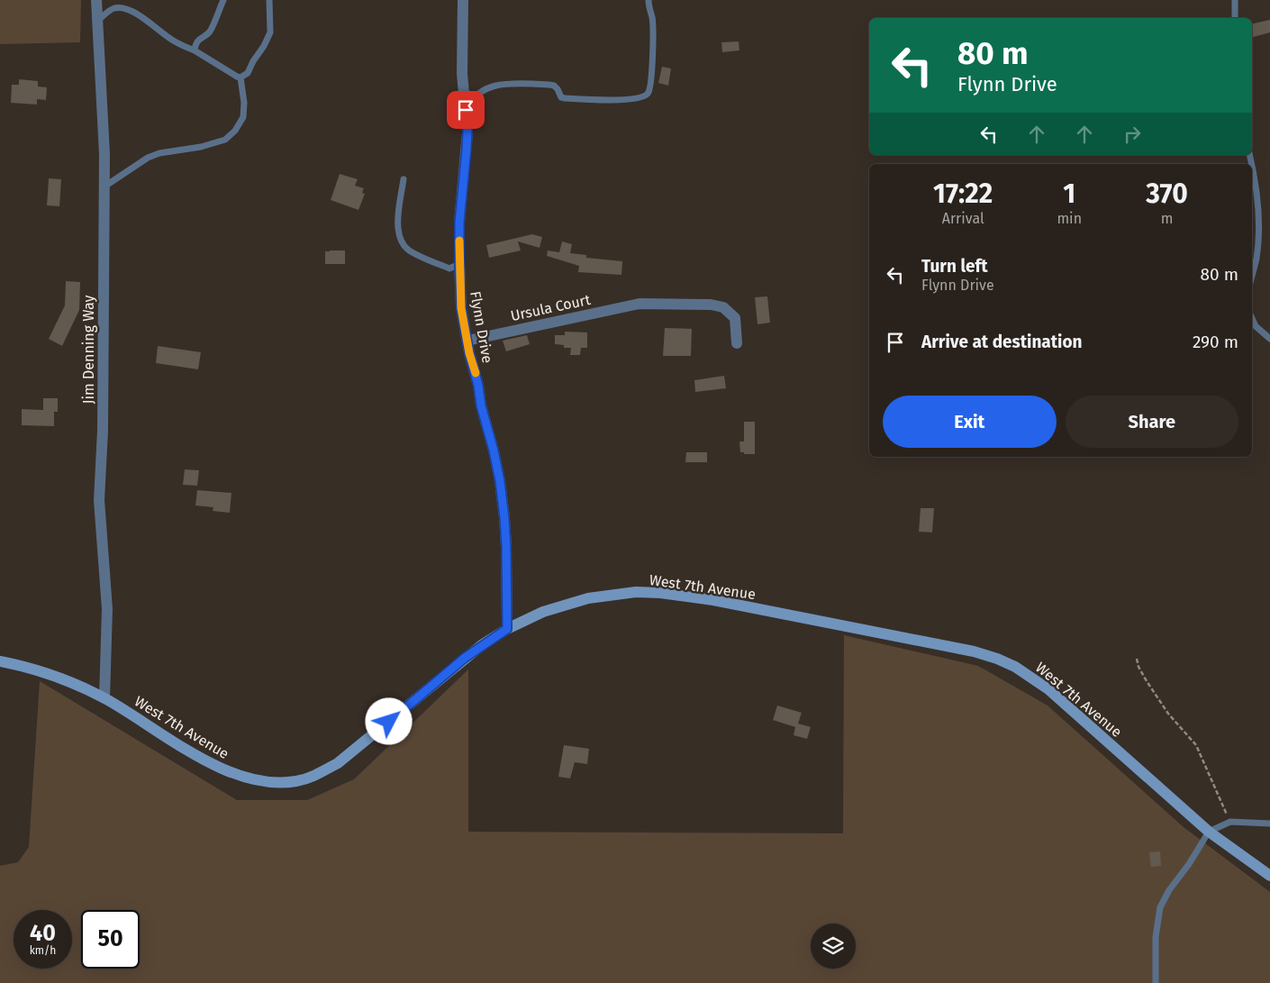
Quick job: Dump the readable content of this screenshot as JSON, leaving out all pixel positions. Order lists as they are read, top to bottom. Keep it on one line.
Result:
{"streets":{"main road":["West 7th Avenue"],"street":["Ursula Court","Flynn Drive","Jim Denning Way"]},"crossings":[["Ursula Court","Flynn Drive"],["Flynn Drive","West 7th Avenue"],["Jim Denning Way","West 7th Avenue"]],"page":{"turn":["80 m","Flynn Drive"],"eta":["17:22","Arrival","1","min","370","m"],"list":[{"name":"Turn left","note":"Flynn Drive","value":"80 m"},{"name":"Arrive at destination","value":"290 m"}],"buttons":["Exit","Share"],"speed":"40 km/h","limit":"50"}}
